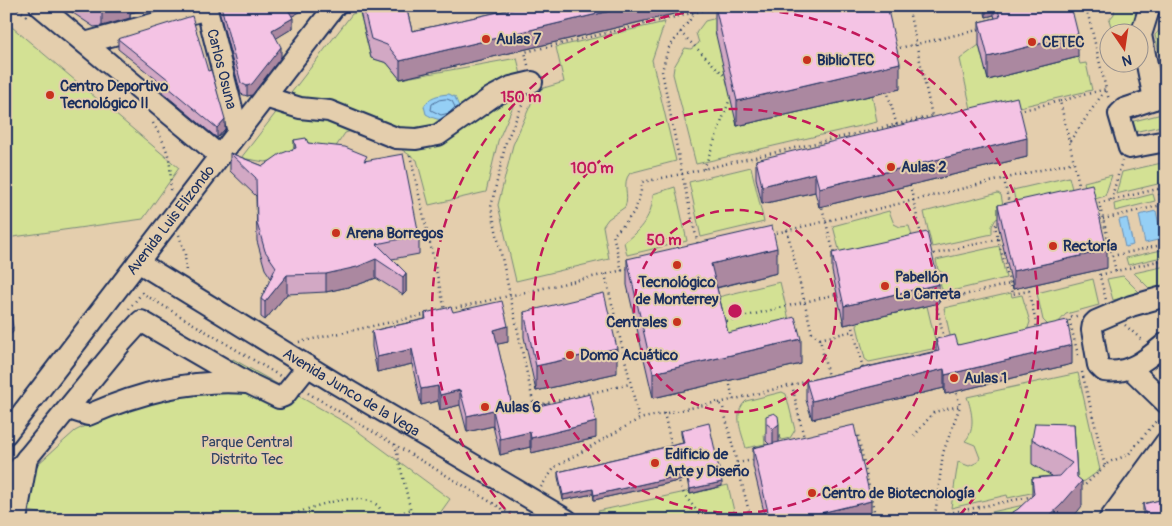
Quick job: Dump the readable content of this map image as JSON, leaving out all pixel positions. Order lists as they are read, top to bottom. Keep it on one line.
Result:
{"streets":{"street":["Carlos Osuna","Avenida Luis Elizondo","Avenida Junco de la Vega"]},"crossings":[["Carlos Osuna","Avenida Luis Elizondo"],["Avenida Luis Elizondo","Avenida Junco de la Vega"]],"parks":["Parque Central Distrito Tec"],"places":["Aulas 7","CETEC","BiblioTEC","Centro Deportivo Tecnológico II","Aulas 2","Arena Borregos","Rectoría","Tecnológico de Monterrey","Pabellón La Carreta","Centrales","Domo Acuático","Aulas 1","Aulas 6","Edificio de Arte y Diseño","Centro de Biotecnología"],"north":"bottom","rings":["150 m","100 m","50 m"]}
